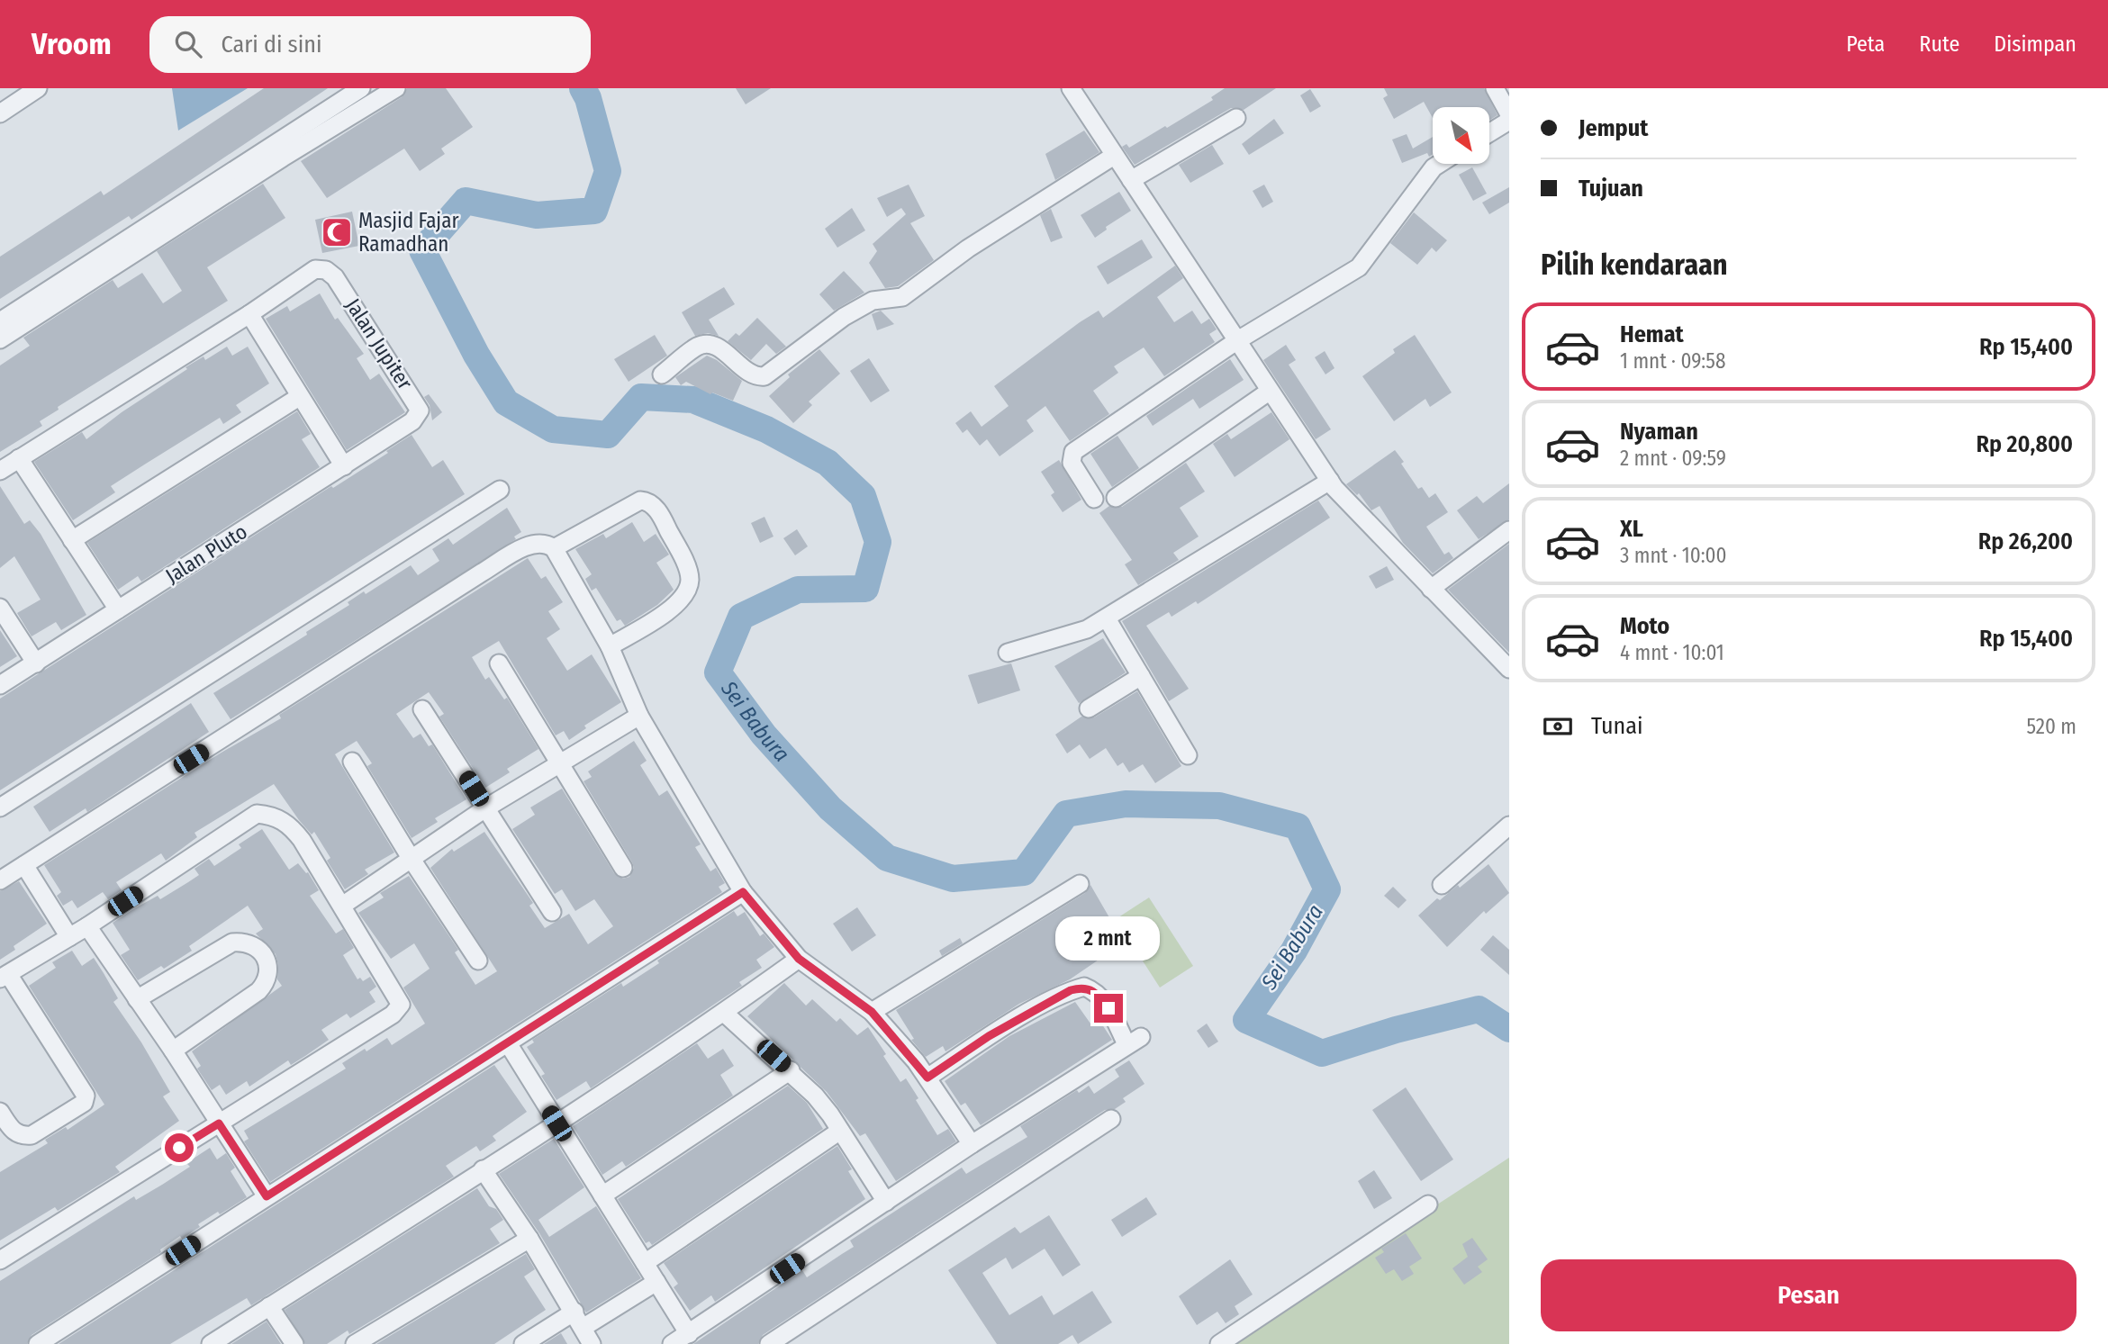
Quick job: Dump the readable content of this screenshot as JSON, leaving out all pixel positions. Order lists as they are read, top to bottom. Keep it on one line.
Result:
{"streets":{"street":["Jalan Jupiter","Jalan Pluto"]},"crossings":[["Jalan Jupiter","Jalan Pluto"]],"water":["Sei Babura"],"places":{"mosque":["Masjid Fajar Ramadhan"]},"north":"bottom right","page":{"header":"Vroom","search":"Cari di sini","nav":["Peta","Rute","Disimpan"],"banner":["Jemput","Tujuan"],"heading":"Pilih kendaraan","list":[{"name":"Hemat","note":"1 mnt · 09:58","value":"Rp 15,400"},{"name":"Nyaman","note":"2 mnt · 09:59","value":"Rp 20,800"},{"name":"XL","note":"3 mnt · 10:00","value":"Rp 26,200"},{"name":"Moto","note":"4 mnt · 10:01","value":"Rp 15,400"}],"pay":["Tunai","520 m"],"bubble":"2 mnt","buttons":"Pesan"}}
